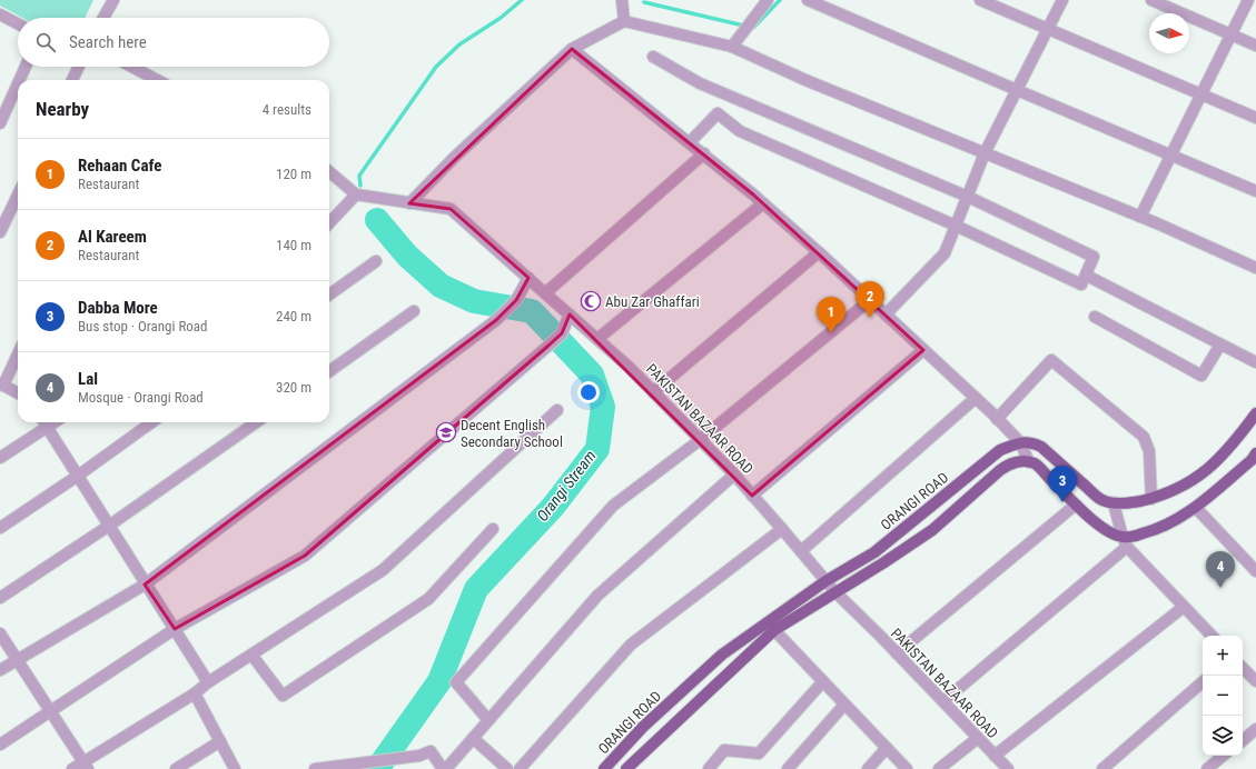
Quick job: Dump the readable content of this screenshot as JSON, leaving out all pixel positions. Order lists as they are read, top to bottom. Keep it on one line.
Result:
{"streets":{"main road":["ORANGI ROAD"],"street":["PAKISTAN BAZAAR ROAD"]},"crossings":[["PAKISTAN BAZAAR ROAD","ORANGI ROAD"]],"water":["Orangi Stream"],"places":{"mosque":["Abu Zar Ghaffari"],"school or university":["Decent English Secondary School"]},"north":"right","page":{"search":"Search here","heading":["Nearby","4 results"],"list":[{"mark":"1","name":"Rehaan Cafe","note":"Restaurant","value":"120 m"},{"mark":"2","name":"Al Kareem","note":"Restaurant","value":"140 m"},{"mark":"3","name":"Dabba More","note":"Bus stop · Orangi Road","value":"240 m"},{"mark":"4","name":"Lal","note":"Mosque · Orangi Road","value":"320 m"}],"pins":["2","1","3","4"],"map_buttons":["+","−"]}}
